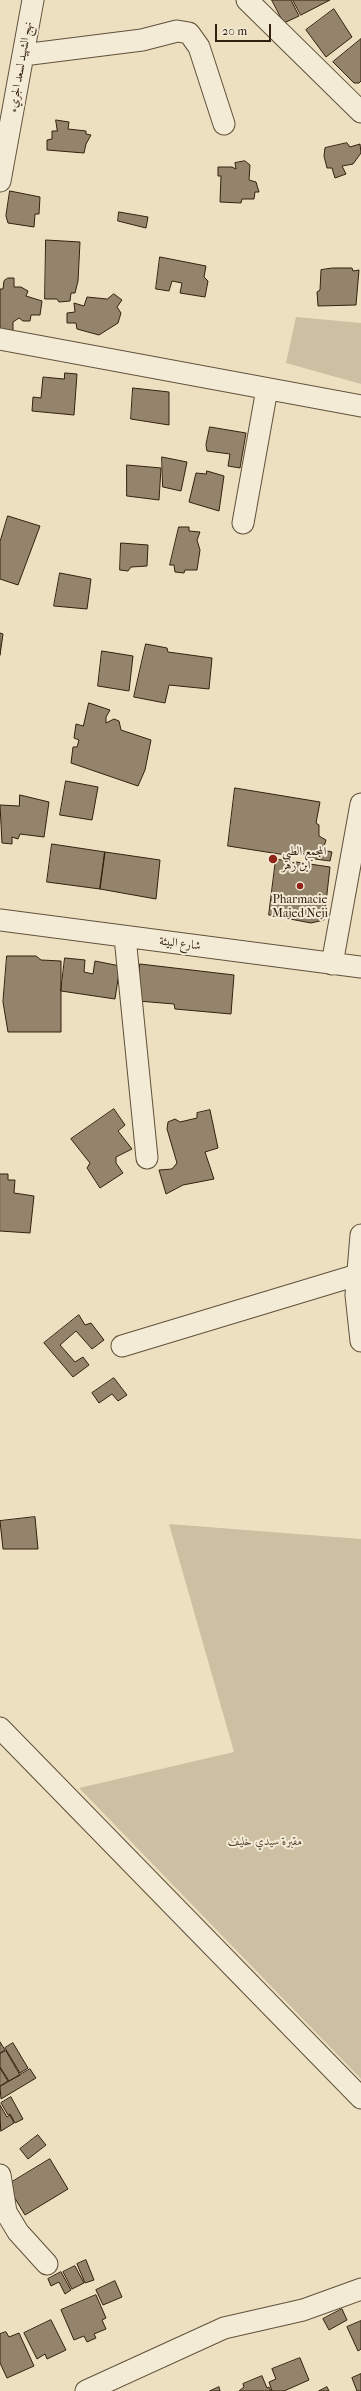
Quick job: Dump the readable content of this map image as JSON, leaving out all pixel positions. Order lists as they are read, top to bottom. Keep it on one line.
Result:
{"streets":{"street":["نهج الشهيد لسعد الجريء","شارع البيئة"]},"parks":["مقبرة سيدي خليف"],"places":["المجمع الطبي ابن زهر","Pharmacie Majed Neji"],"scale_bar":"20 m"}
